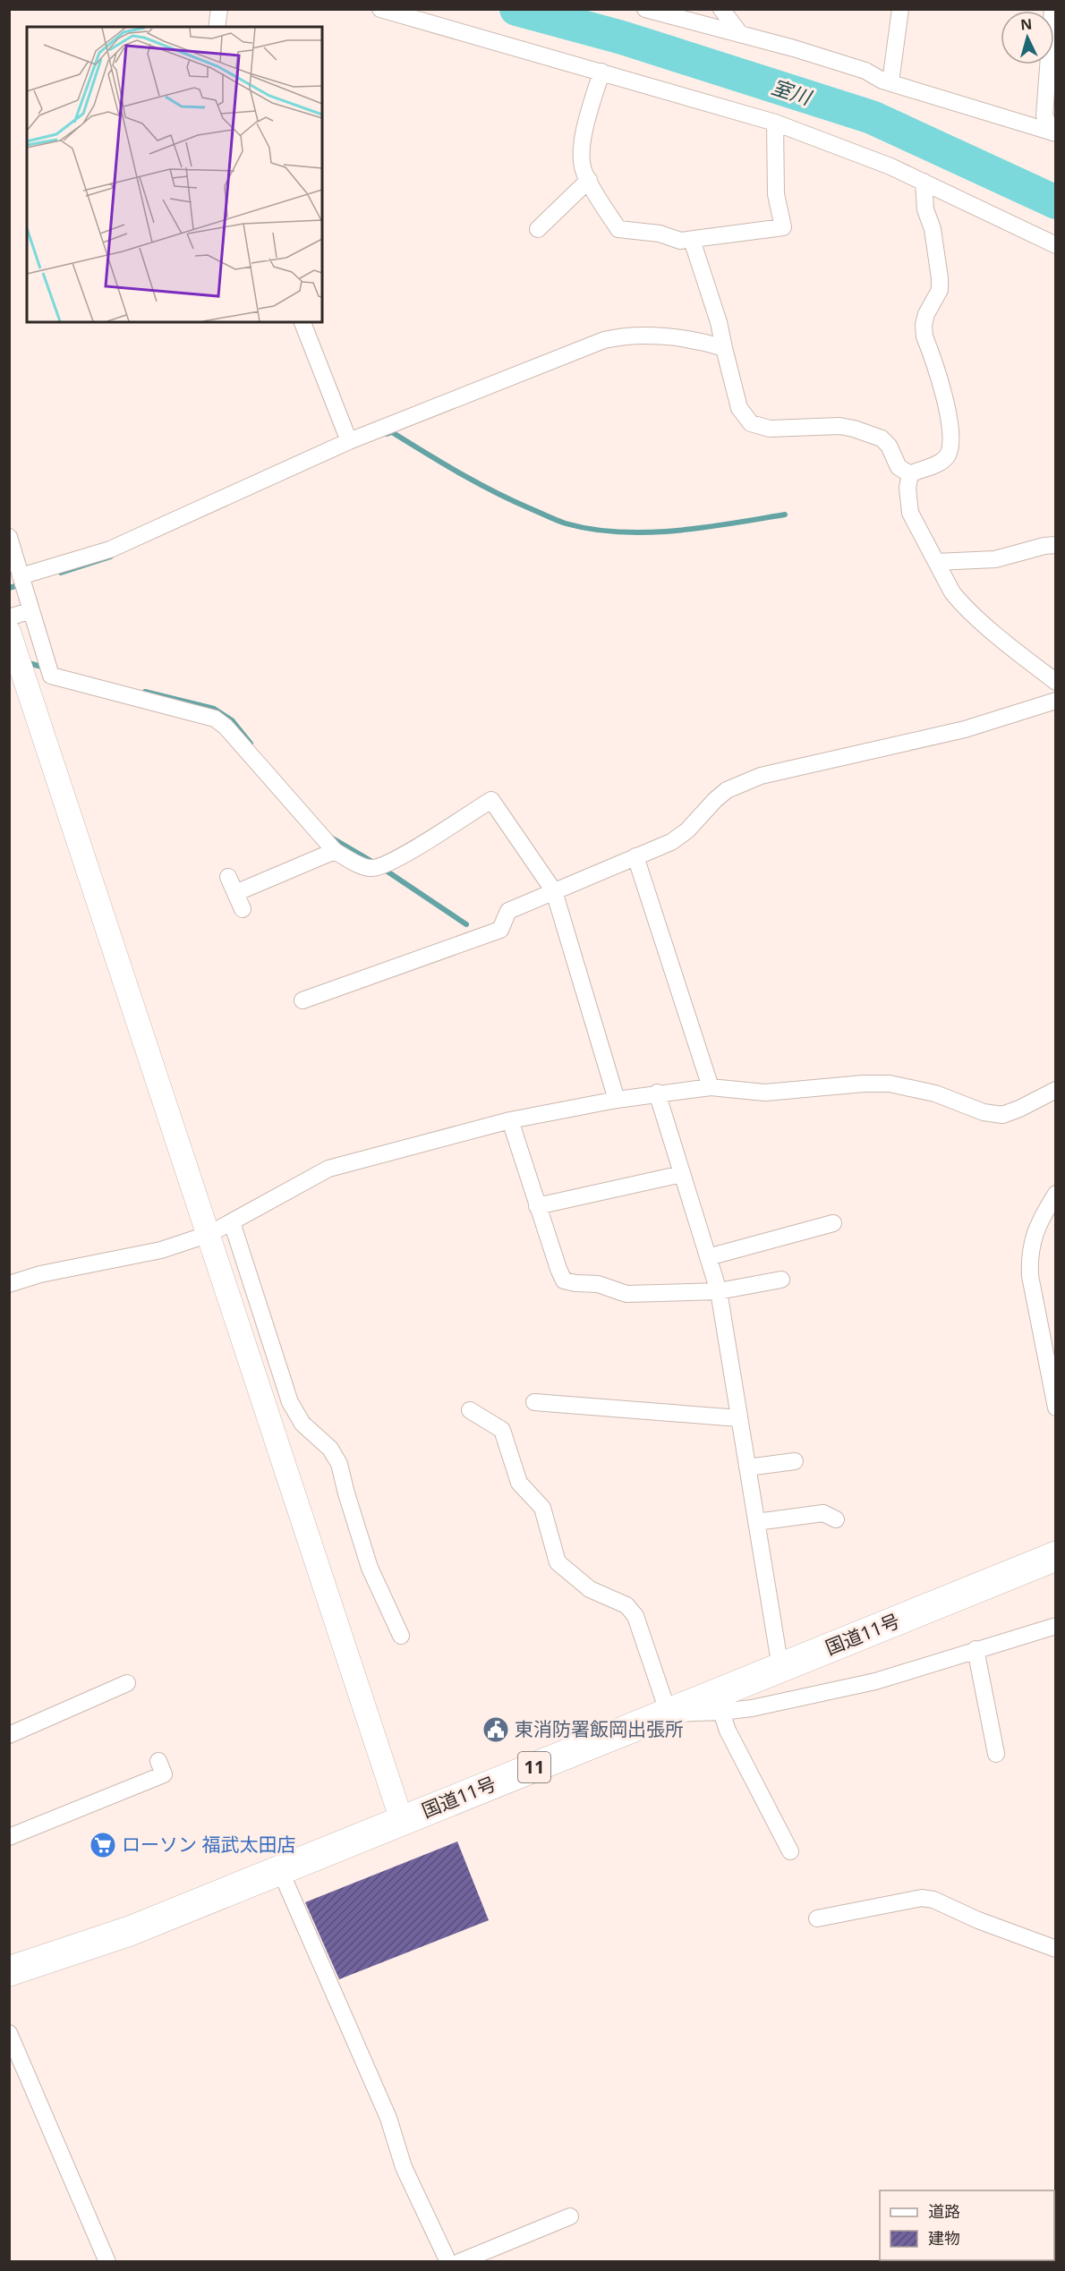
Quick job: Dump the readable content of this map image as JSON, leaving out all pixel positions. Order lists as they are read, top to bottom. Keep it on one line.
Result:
{"streets":{"highway":["国道11号","11"]},"water":["室川"],"places":{"public building":["東消防署飯岡出張所"],"supermarket":["ローソン 福武太田店"]},"legend":["道路","建物"],"north":"top"}
